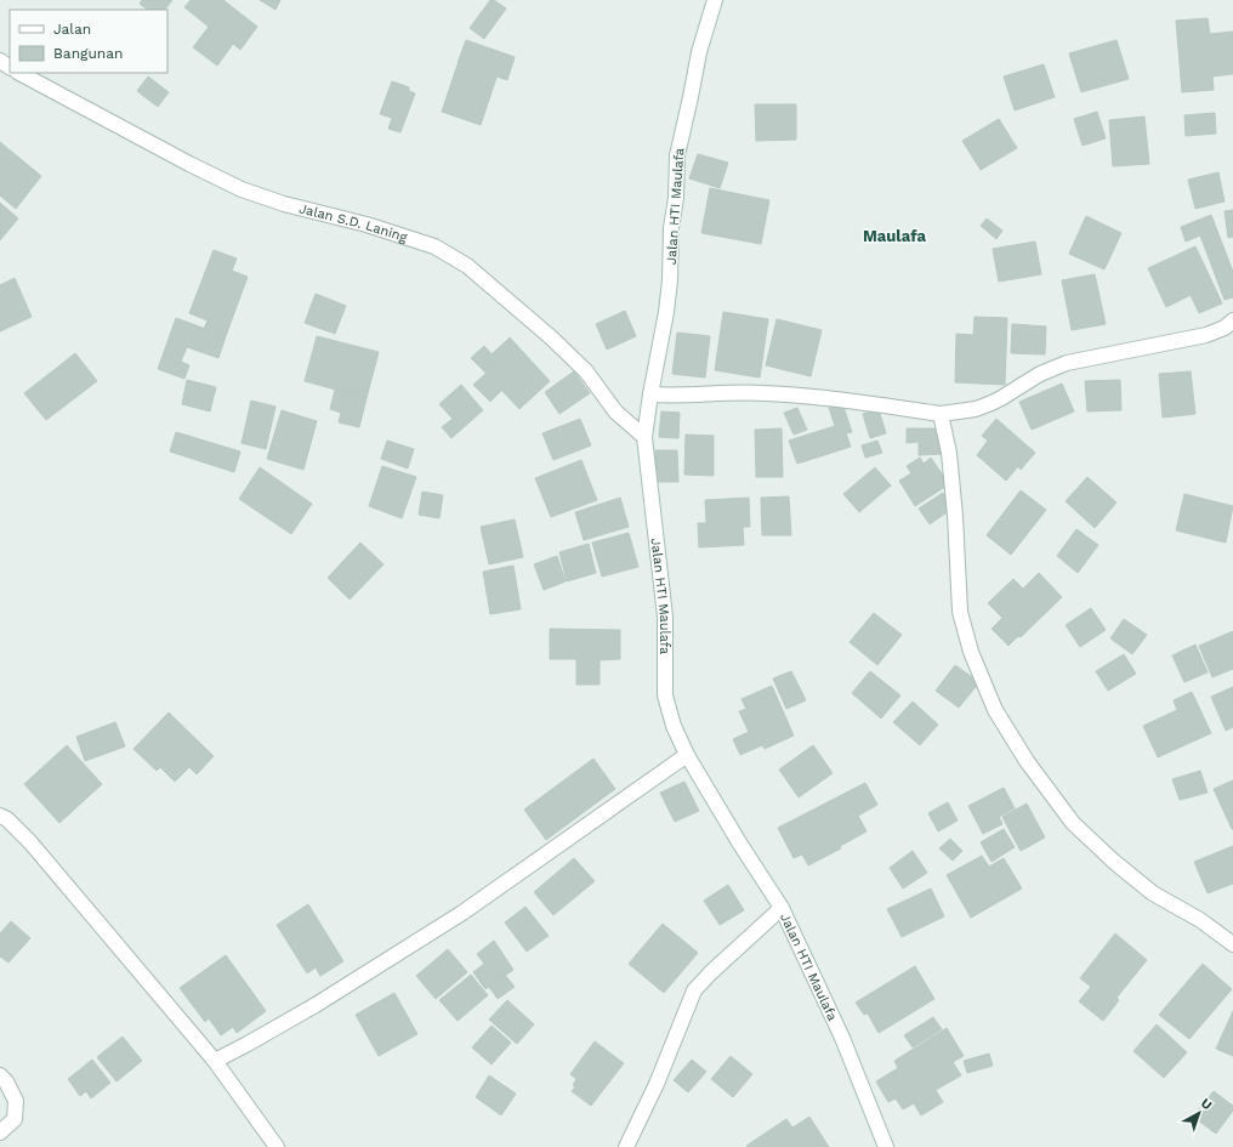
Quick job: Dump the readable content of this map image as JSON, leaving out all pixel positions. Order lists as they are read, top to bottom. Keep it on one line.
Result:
{"streets":{"street":["Jalan HTI Maulafa","Jalan S.D. Laning"]},"crossings":[["Jalan HTI Maulafa","Jalan S.D. Laning"]],"districts":["Maulafa"],"legend":["Jalan","Bangunan"],"north":"top right"}
